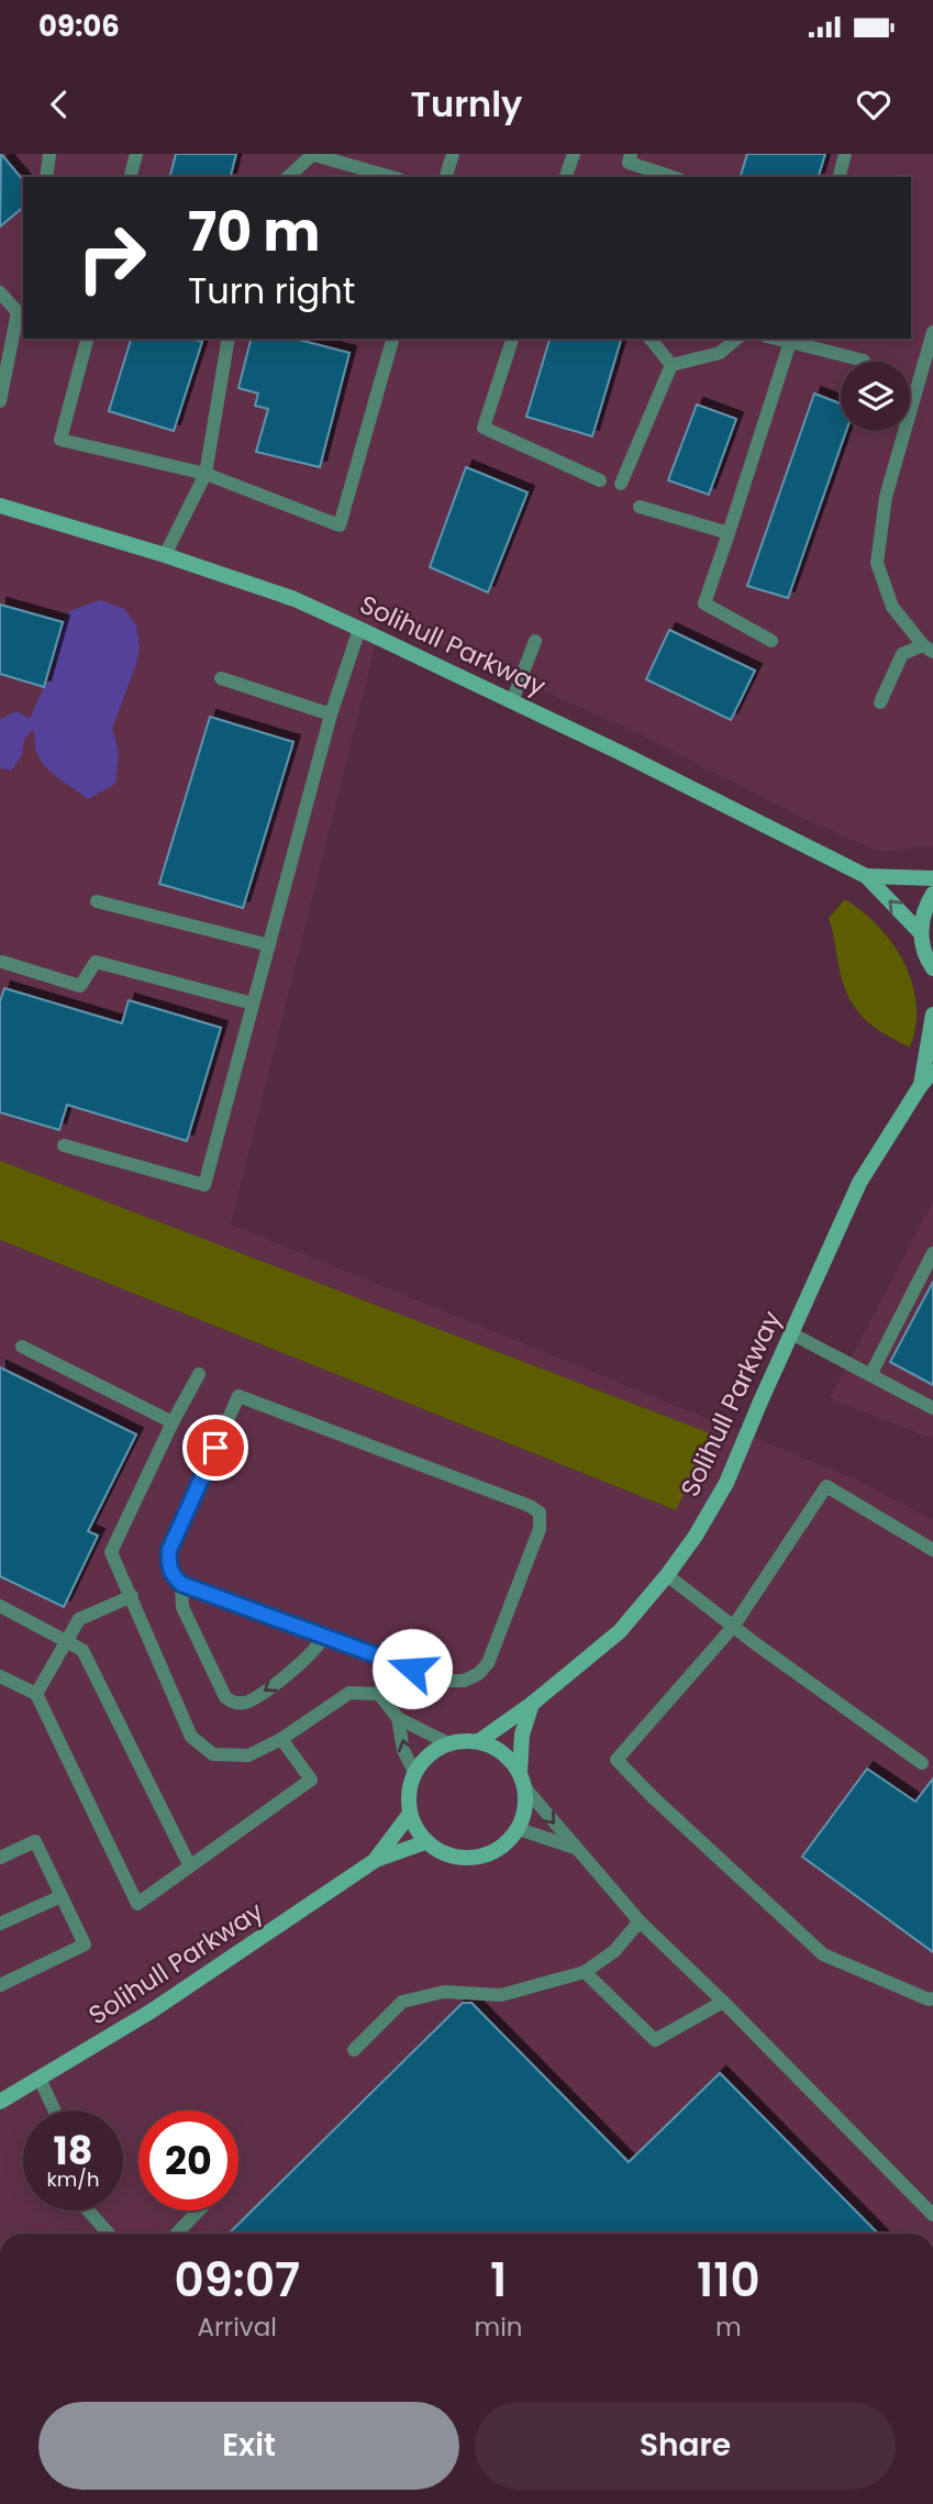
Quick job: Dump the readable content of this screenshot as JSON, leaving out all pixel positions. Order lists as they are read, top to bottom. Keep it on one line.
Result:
{"streets":{"street":["Solihull Parkway"]},"page":{"status":"09:06","header":"Turnly","turn":["70 m","Turn right"],"speed":"18 km/h","limit":"20","eta":["09:07","Arrival","1","min","110","m"],"buttons":["Exit","Share"]}}
